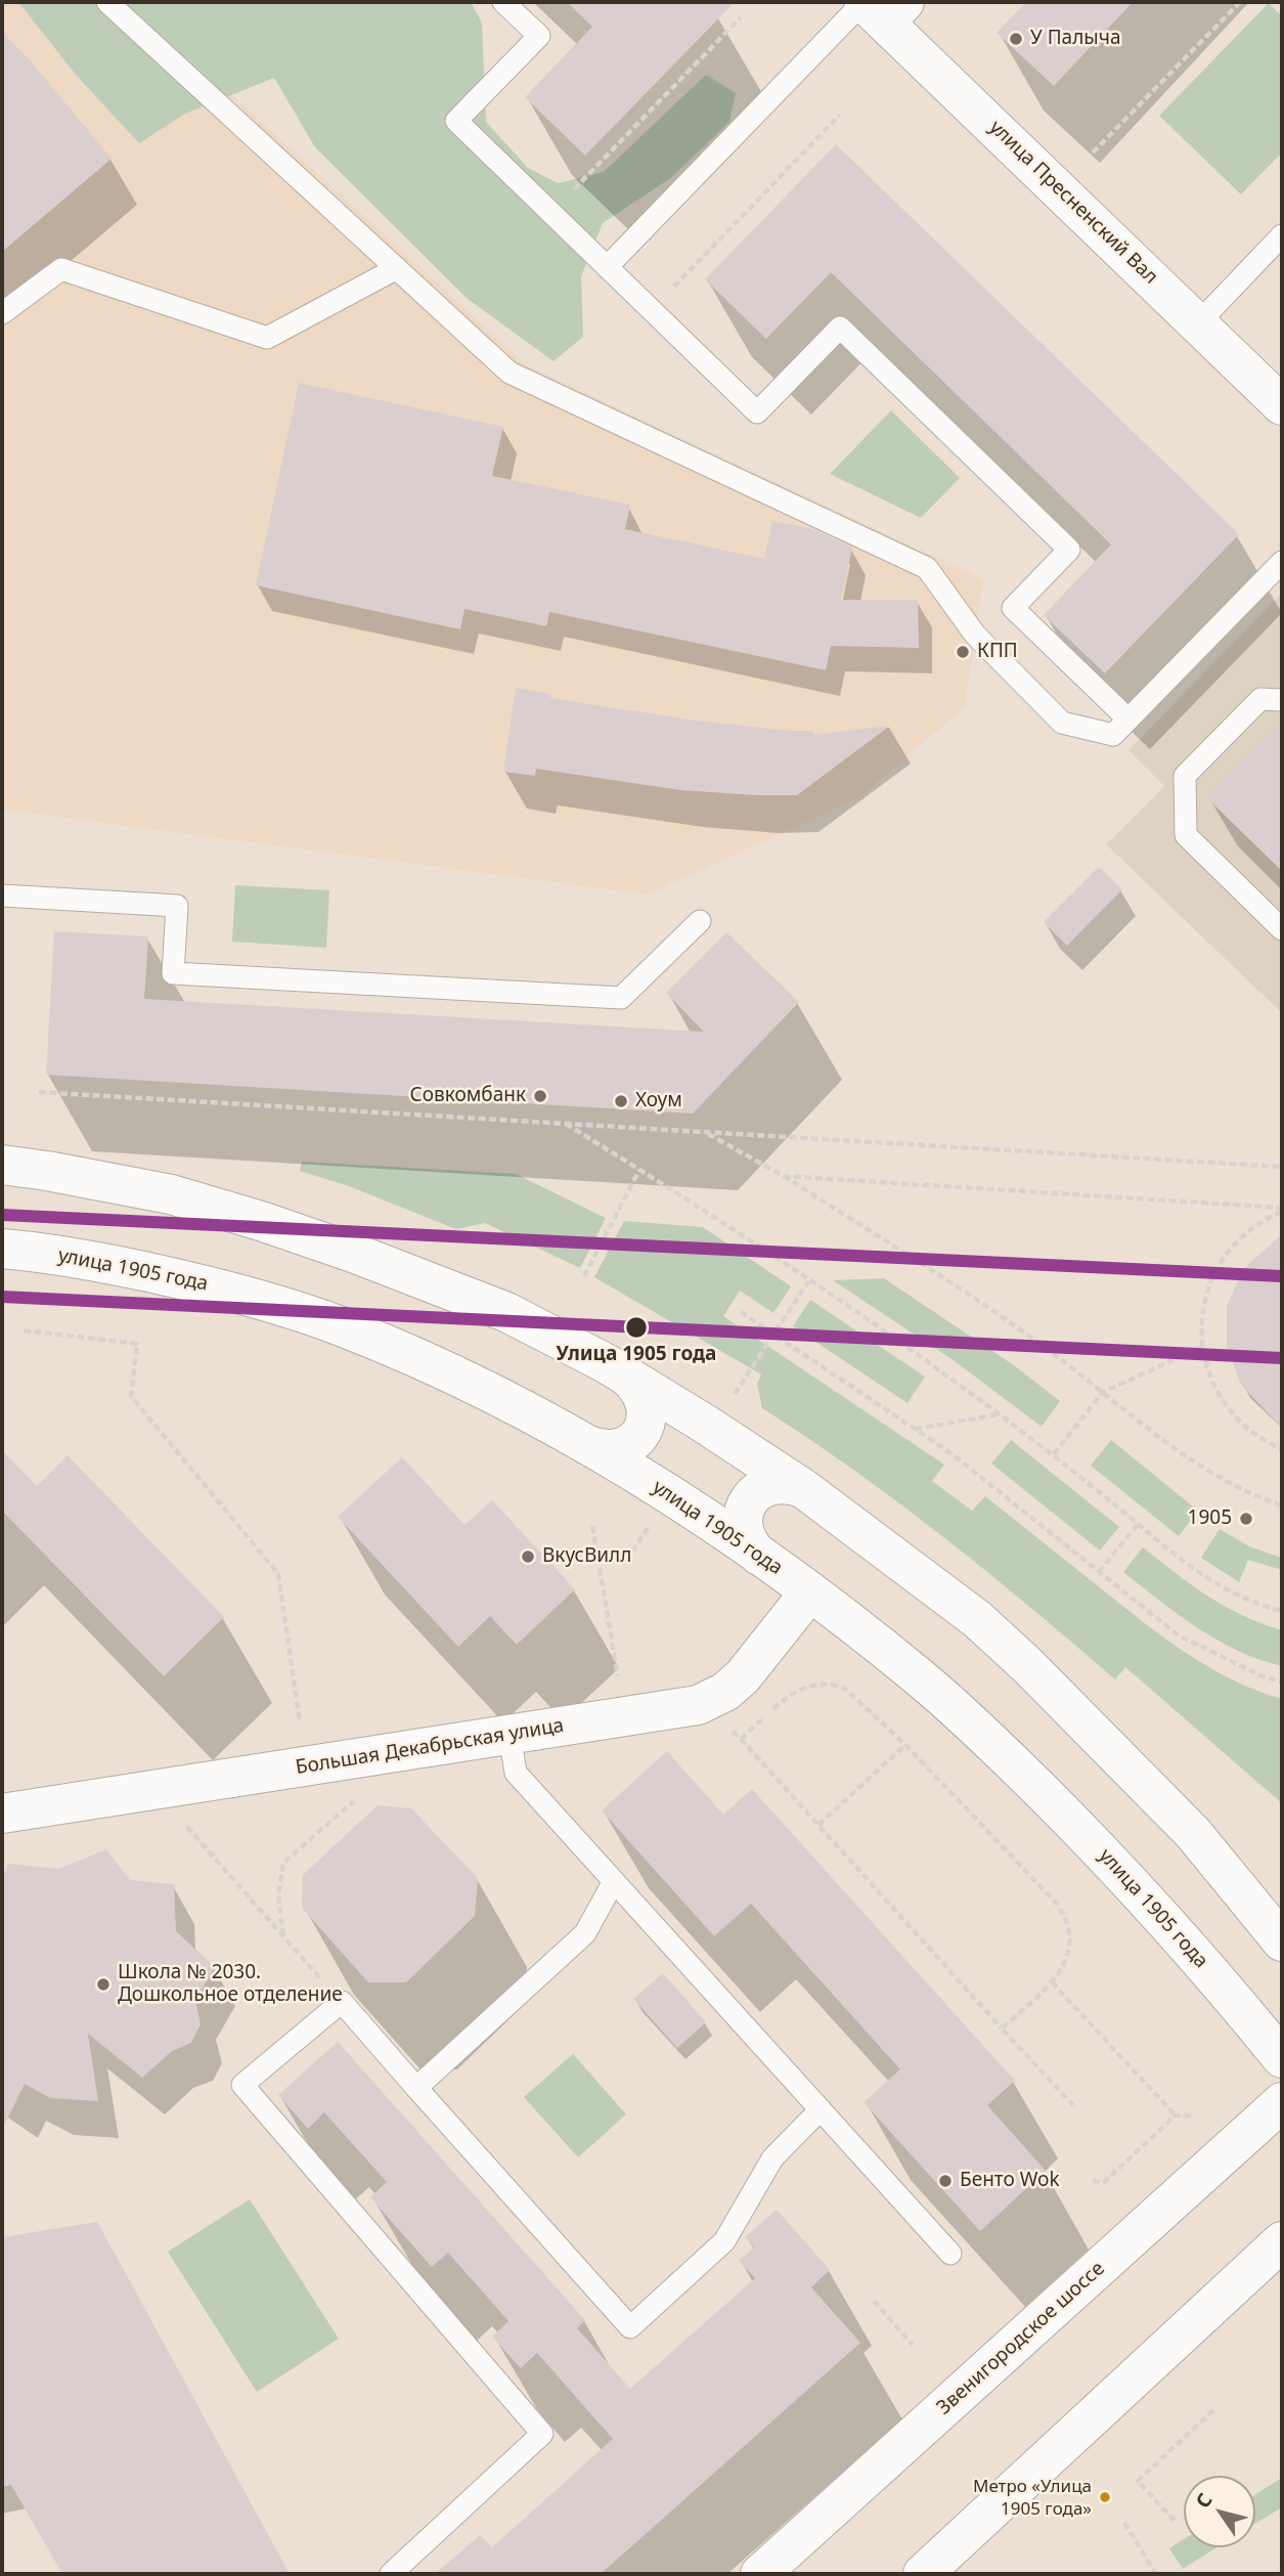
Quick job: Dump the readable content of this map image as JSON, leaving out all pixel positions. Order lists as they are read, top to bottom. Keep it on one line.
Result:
{"streets":{"main road":["улица Пресненский Вал","улица 1905 года","Большая Декабрьская улица","Звенигородское шоссе"]},"crossings":[["улица 1905 года","Большая Декабрьская улица"]],"places":["У Палыча","КПП","Совкомбанк","Хоум","Улица 1905 года","1905","ВкусВилл","Школа № 2030. Дошкольное отделение","Бенто Wok","Метро «Улица 1905 года»"],"north":"top left"}
